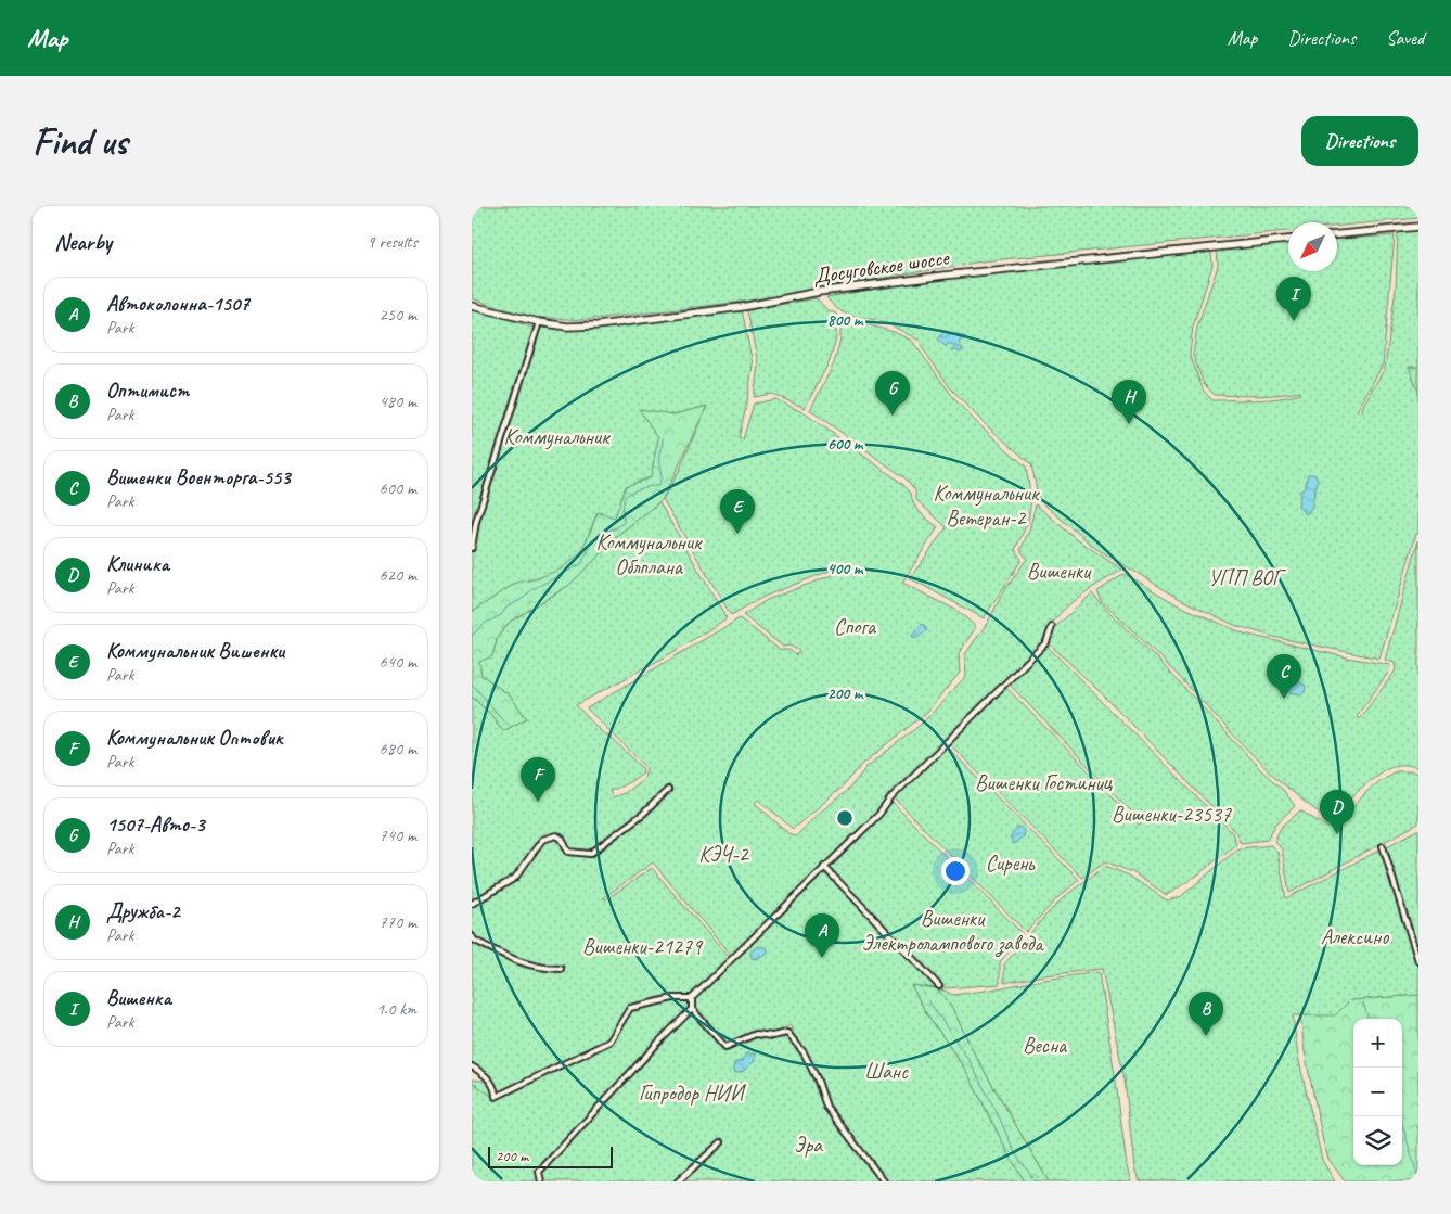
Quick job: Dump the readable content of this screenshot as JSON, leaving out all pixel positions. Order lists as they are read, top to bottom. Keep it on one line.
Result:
{"streets":{"main road":["Досуговское шоссе"]},"parks":["Коммунальник","Коммунальник Ветеран-2","Коммунальник Облплана","Вишенки","УПП ВОГ","Спога","Вишенки Гостиниц","Вишенки-23537","КЭЧ-2","Сирень","Вишенки Электролампового завода","Алексино","Вишенки-21279","Весна","Шанс","Гипродор НИИ","Эра"],"scale_bar":"200 m","north":"bottom left","page":{"header":"Map","nav":["Map","Directions","Saved"],"buttons":"Directions","title":"Find us","heading":["Nearby","9 results"],"list":[{"mark":"A","name":"Автоколонна-1507","note":"Park","value":"250 m"},{"mark":"B","name":"Оптимист","note":"Park","value":"480 m"},{"mark":"C","name":"Вишенки Военторга-553","note":"Park","value":"600 m"},{"mark":"D","name":"Клиника","note":"Park","value":"620 m"},{"mark":"E","name":"Коммунальник Вишенки","note":"Park","value":"640 m"},{"mark":"F","name":"Коммунальник Оптовик","note":"Park","value":"680 m"},{"mark":"G","name":"1507-Авто-3","note":"Park","value":"740 m"},{"mark":"H","name":"Дружба-2","note":"Park","value":"770 m"},{"mark":"I","name":"Вишенка","note":"Park","value":"1.0 km"}],"pins":["I","G","H","E","C","F","D","A","B"],"map_buttons":["+","−"],"scale":"200 m"},"rings":["800 m","600 m","400 m","200 m"]}
